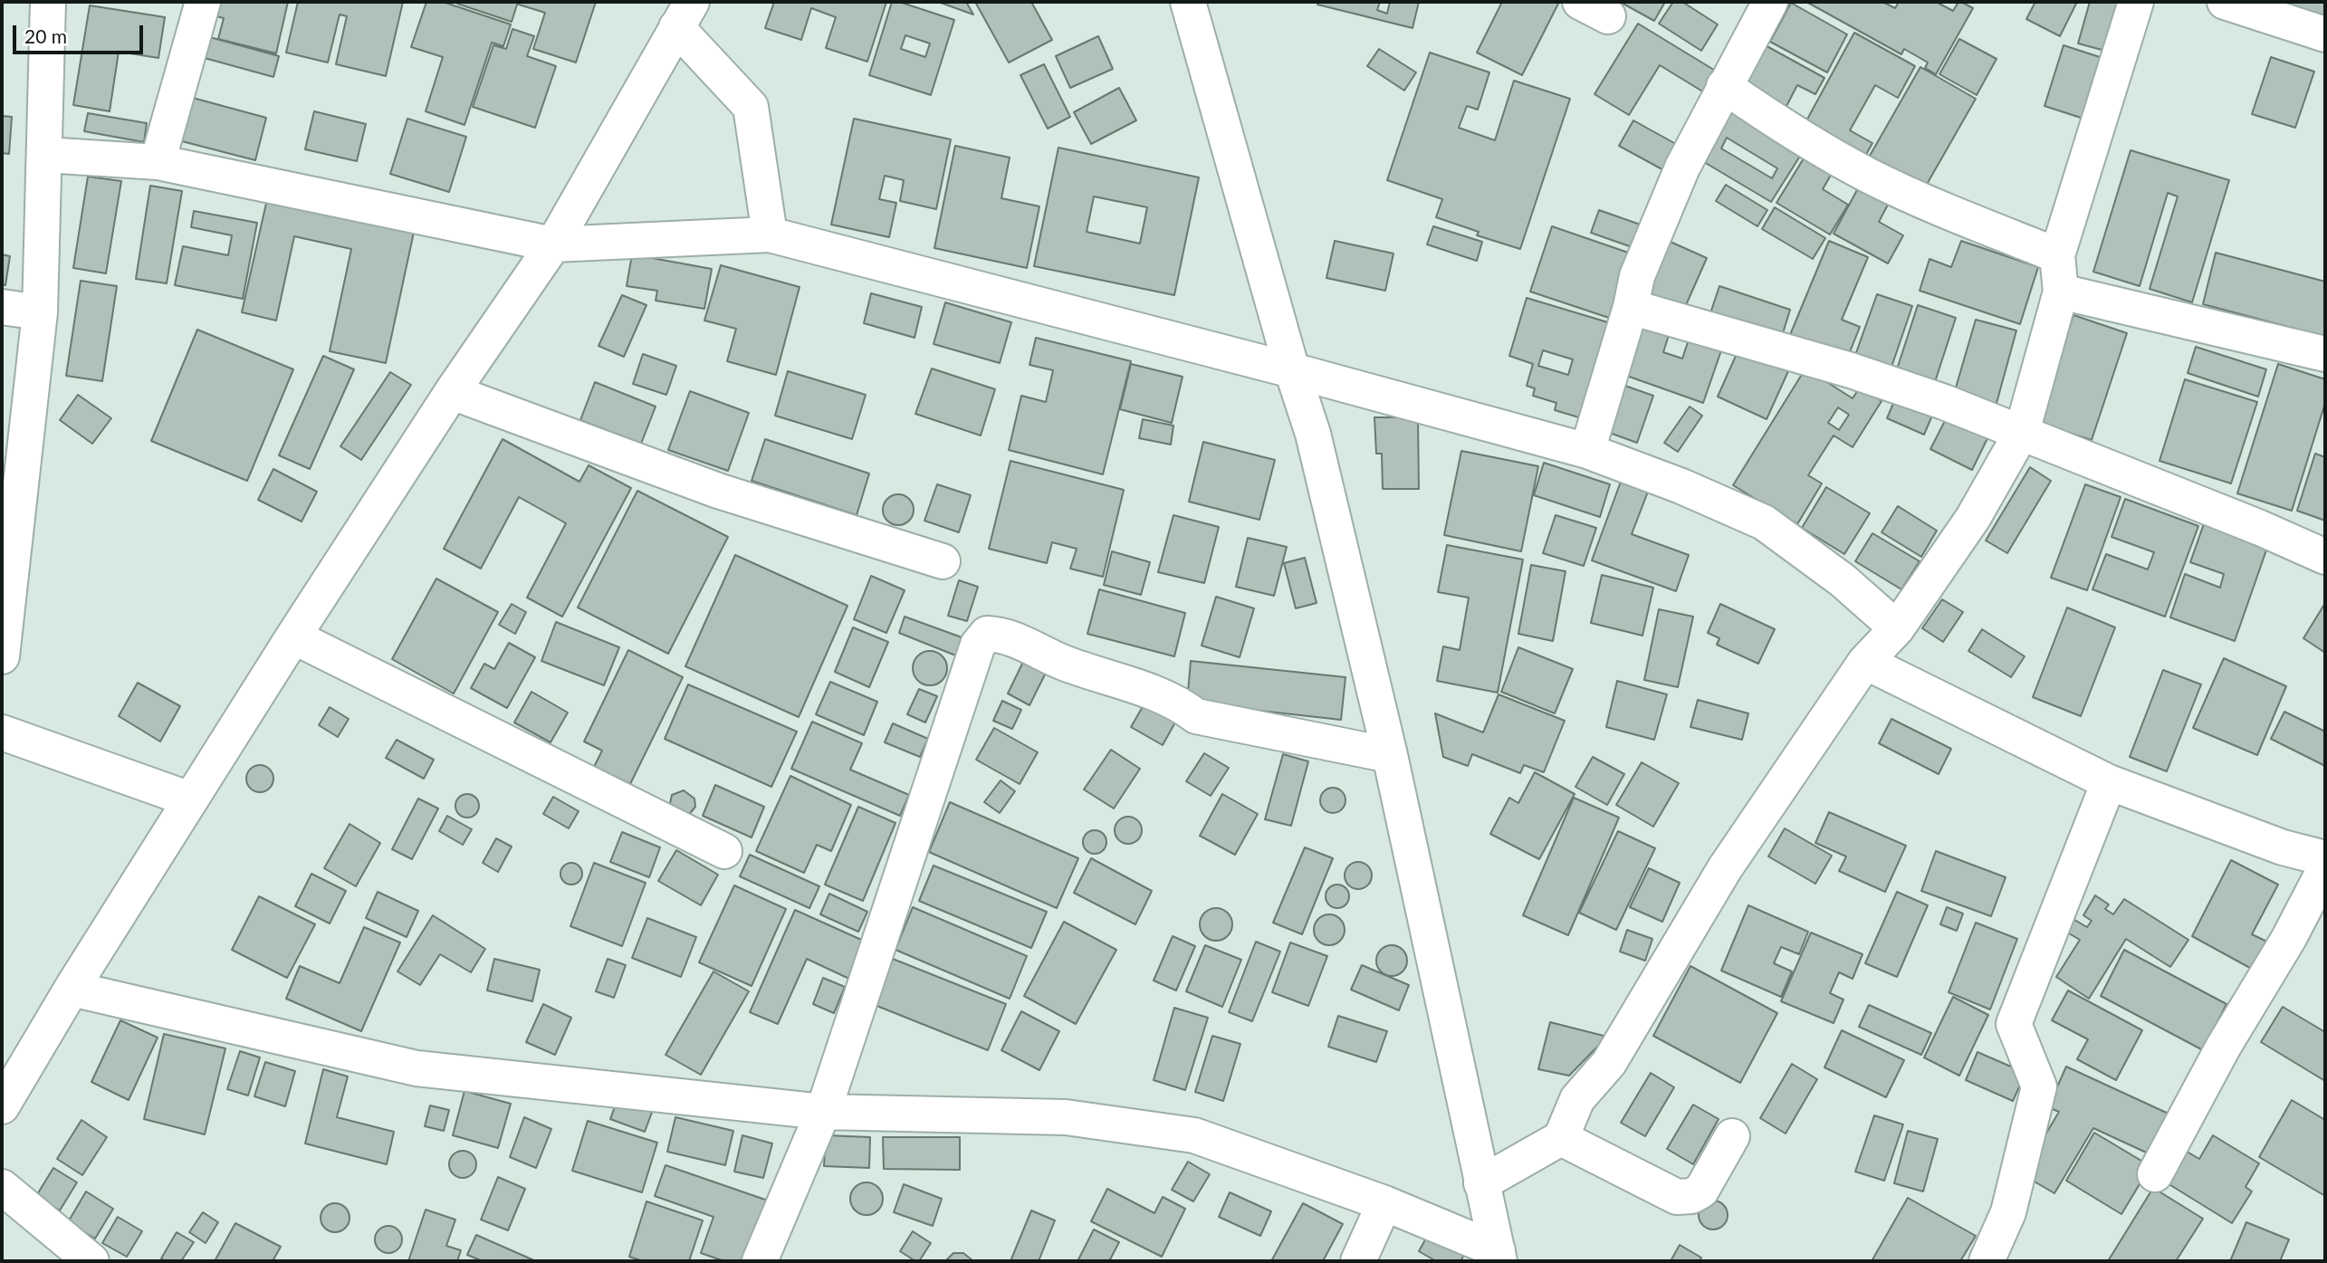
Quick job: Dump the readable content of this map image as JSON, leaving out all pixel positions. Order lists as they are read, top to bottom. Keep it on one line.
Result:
{"scale_bar":"20 m"}
